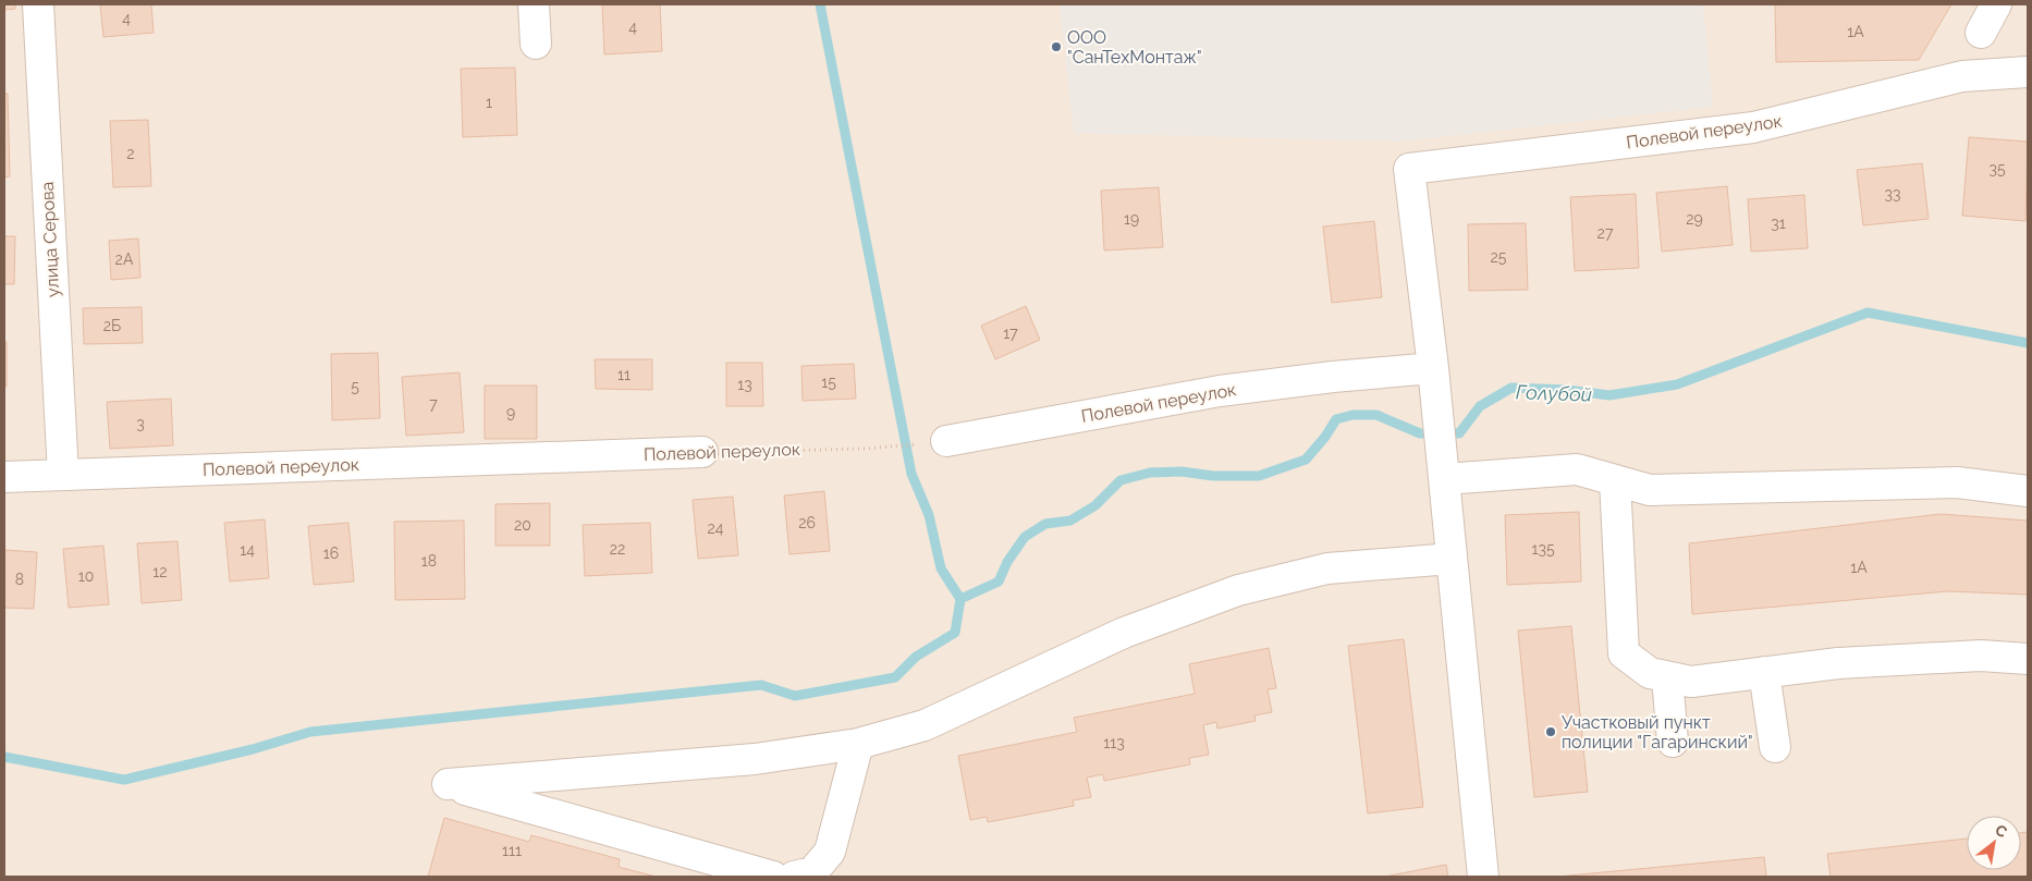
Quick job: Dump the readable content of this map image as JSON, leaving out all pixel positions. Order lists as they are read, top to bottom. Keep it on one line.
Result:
{"streets":{"street":["Полевой переулок","улица Серова"]},"crossings":[["Полевой переулок","улица Серова"]],"water":["Голубой"],"places":["ООО \"СанТехМонтаж\"","Участковый пункт полиции \"Гагаринский\""],"house_numbers":["4","4","1А","1","2","35","33","19","29","31","27","25","2А","2Б","17","11","15","13","5","7","9","3","26","20","24","22","135","14","16","18","1А","12","10","8","113","111"],"north":"top right"}
